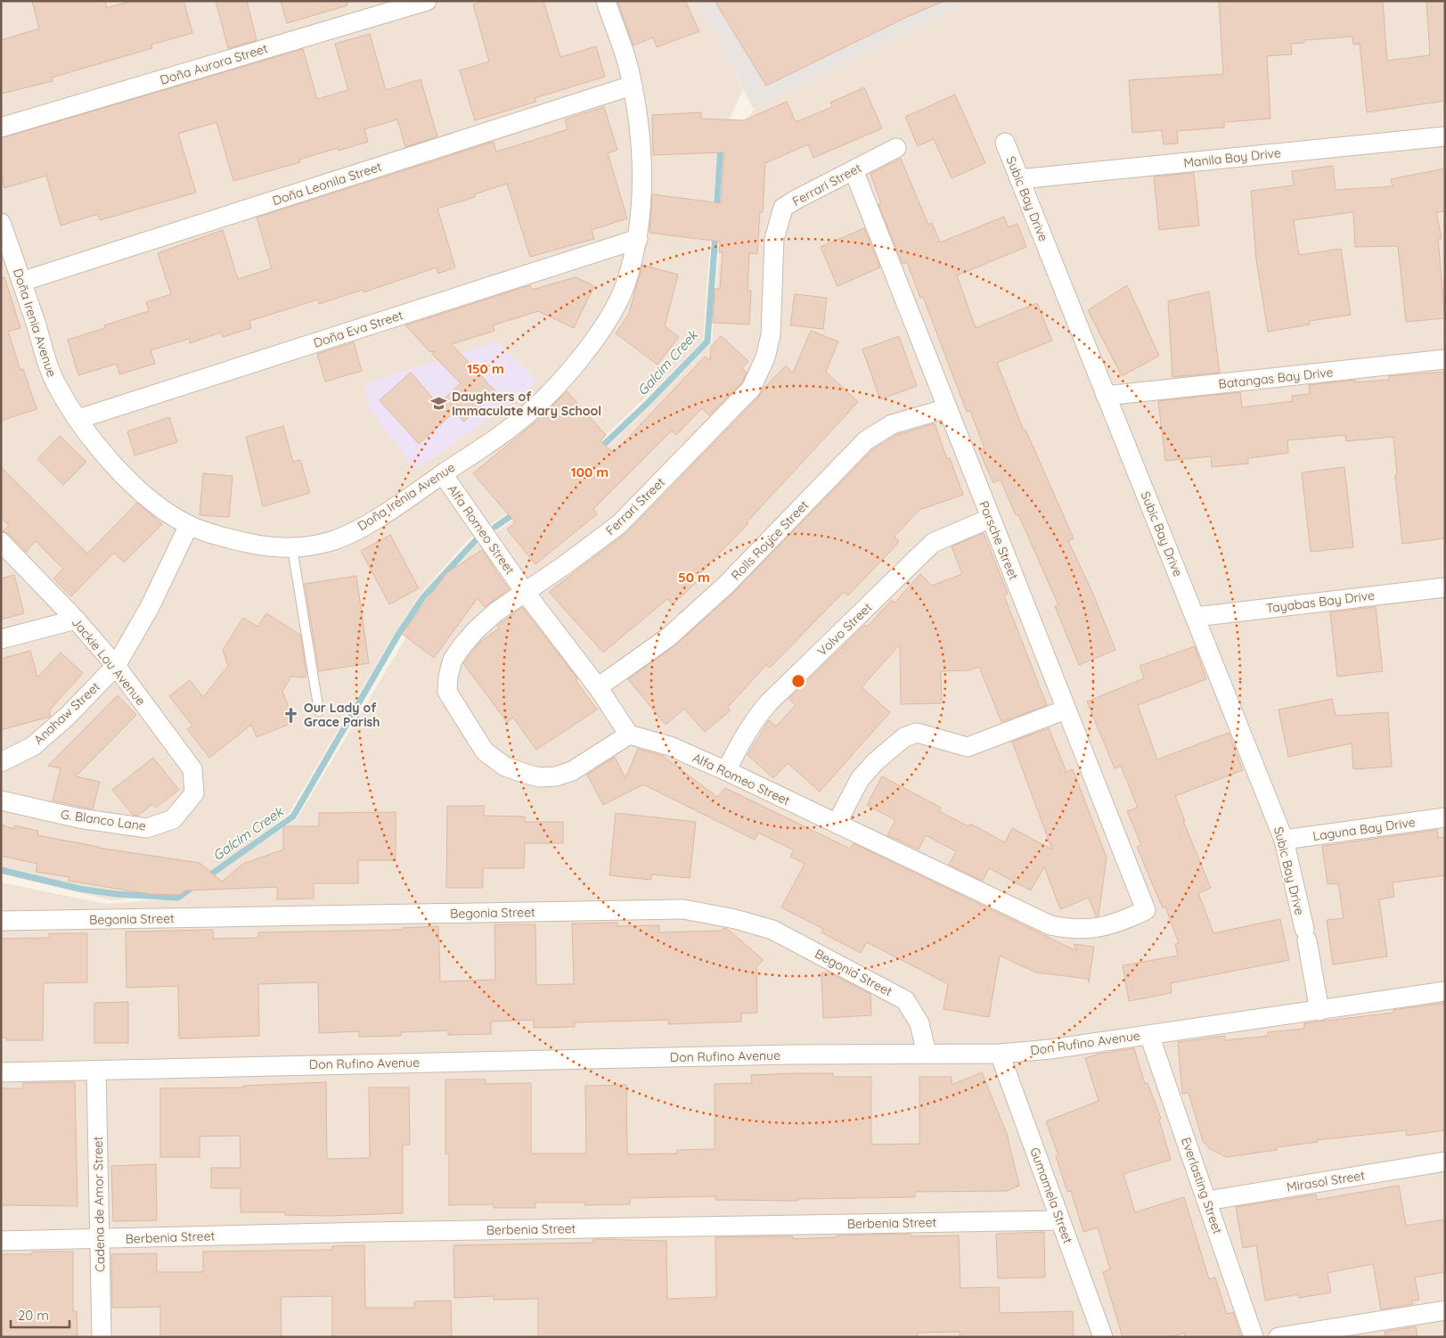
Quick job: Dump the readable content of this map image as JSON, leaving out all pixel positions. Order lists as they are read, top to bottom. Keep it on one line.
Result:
{"streets":{"street":["Doña Aurora Street","Manila Bay Drive","Doña Leonila Street","Ferrari Street","Subic Bay Drive","Doña Irenia Avenue","Doña Eva Street","Batangas Bay Drive","Alfa Romeo Street","Rolls Royce Street","Porsche Street","Tayabas Bay Drive","Volvo Street","Jackie Lou Avenue","Anahaw Street","G. Blanco Lane","Laguna Bay Drive","Begonia Street","Don Rufino Avenue","Mirasol Street","Everlasting Street","Gumamela Street","Cadena de Amor Street","Berbenia Street"]},"crossings":[["Manila Bay Drive","Subic Bay Drive"],["Doña Leonila Street","Doña Irenia Avenue"],["Ferrari Street","Alfa Romeo Street"],["Ferrari Street","Porsche Street"],["Subic Bay Drive","Batangas Bay Drive"],["Subic Bay Drive","Tayabas Bay Drive"],["Subic Bay Drive","Laguna Bay Drive"],["Subic Bay Drive","Don Rufino Avenue"],["Doña Irenia Avenue","Doña Eva Street"],["Doña Irenia Avenue","Alfa Romeo Street"],["Doña Irenia Avenue","Anahaw Street"],["Alfa Romeo Street","Rolls Royce Street"],["Alfa Romeo Street","Porsche Street"],["Alfa Romeo Street","Volvo Street"],["Rolls Royce Street","Porsche Street"],["Porsche Street","Volvo Street"],["Jackie Lou Avenue","Anahaw Street"],["Jackie Lou Avenue","G. Blanco Lane"],["Begonia Street","Don Rufino Avenue"],["Don Rufino Avenue","Everlasting Street"],["Don Rufino Avenue","Gumamela Street"],["Don Rufino Avenue","Cadena de Amor Street"],["Mirasol Street","Everlasting Street"],["Gumamela Street","Berbenia Street"],["Cadena de Amor Street","Berbenia Street"]],"water":["Galcim Creek"],"places":{"school or university":["Daughters of Immaculate Mary School"],"church":["Our Lady of Grace Parish"]},"scale_bar":"20 m","rings":["150 m","100 m","50 m"]}
